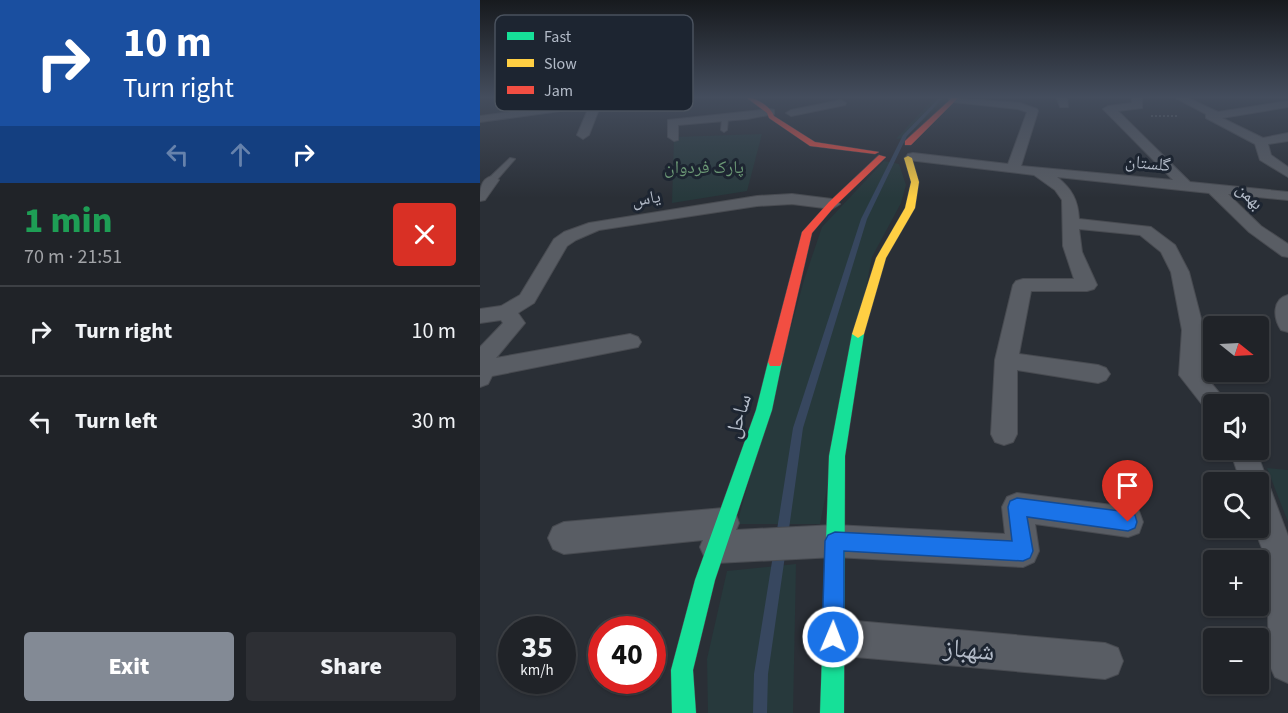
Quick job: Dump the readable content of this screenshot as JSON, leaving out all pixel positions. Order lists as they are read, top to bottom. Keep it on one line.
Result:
{"streets":{"street":["گلستان","بهمن","یاس","ساحل","شهباز"]},"crossings":[["گلستان","بهمن"],["گلستان","ساحل"],["یاس","ساحل"]],"parks":["پارک فردوان"],"legend":["Fast","Slow","Jam"],"north":"right","page":{"turn":["10 m","Turn right"],"heading":["1 min","70 m · 21:51"],"list":[{"name":"Turn right","value":"10 m"},{"name":"Turn left","value":"30 m"}],"map_buttons":["+","−"],"speed":"35 km/h","limit":"40","buttons":["Exit","Share"]}}
